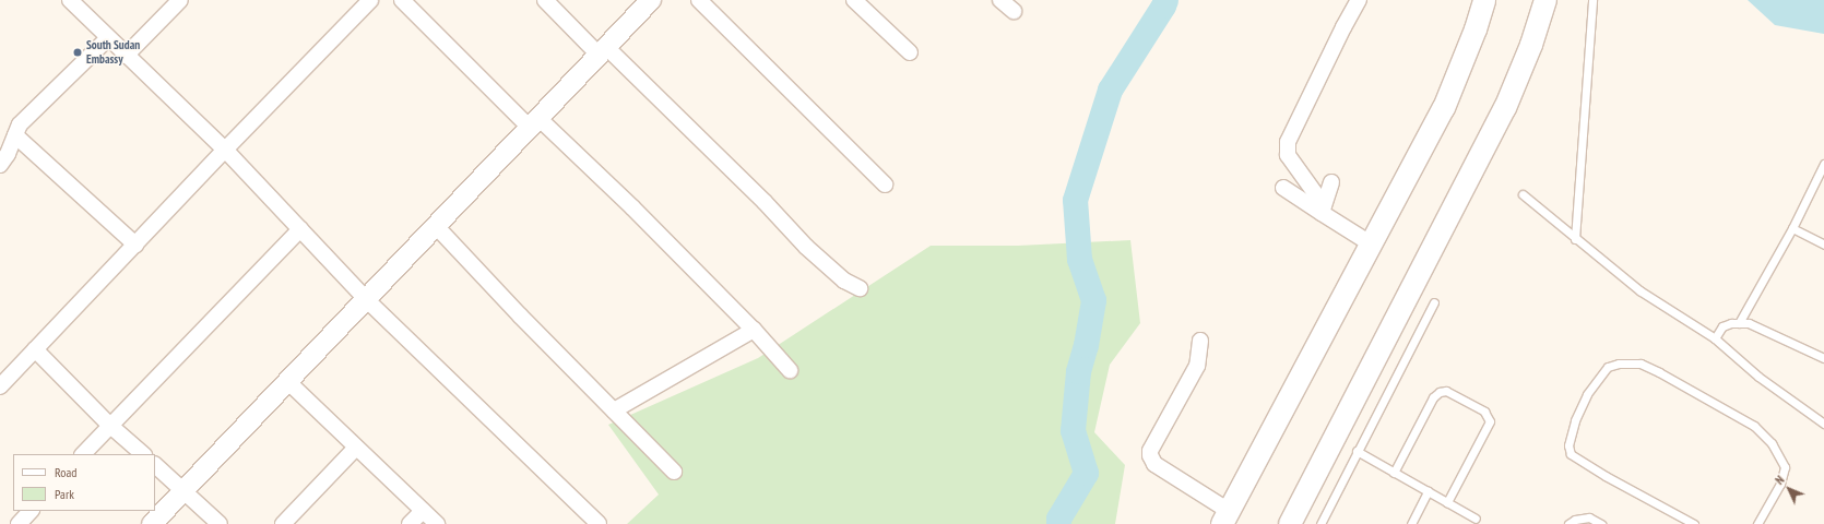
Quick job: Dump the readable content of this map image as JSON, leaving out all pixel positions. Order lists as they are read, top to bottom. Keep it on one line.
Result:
{"places":["South Sudan Embassy"],"legend":["Road","Park"],"north":"top left"}
